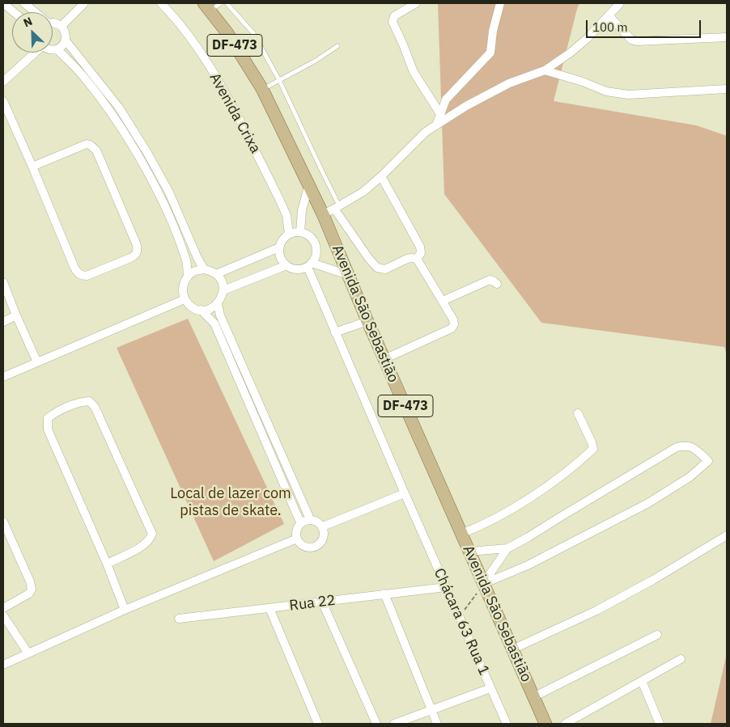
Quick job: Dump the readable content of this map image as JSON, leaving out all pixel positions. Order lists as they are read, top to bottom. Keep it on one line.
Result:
{"streets":{"main road":["DF-473","Avenida São Sebastião"],"street":["Avenida Crixa","Rua 22","Chácara 63 Rua 1"]},"crossings":[["Avenida Crixa","Chácara 63 Rua 1"],["Rua 22","Chácara 63 Rua 1"]],"parks":["Local de lazer com pistas de skate."],"scale_bar":"100 m","north":"top left"}
